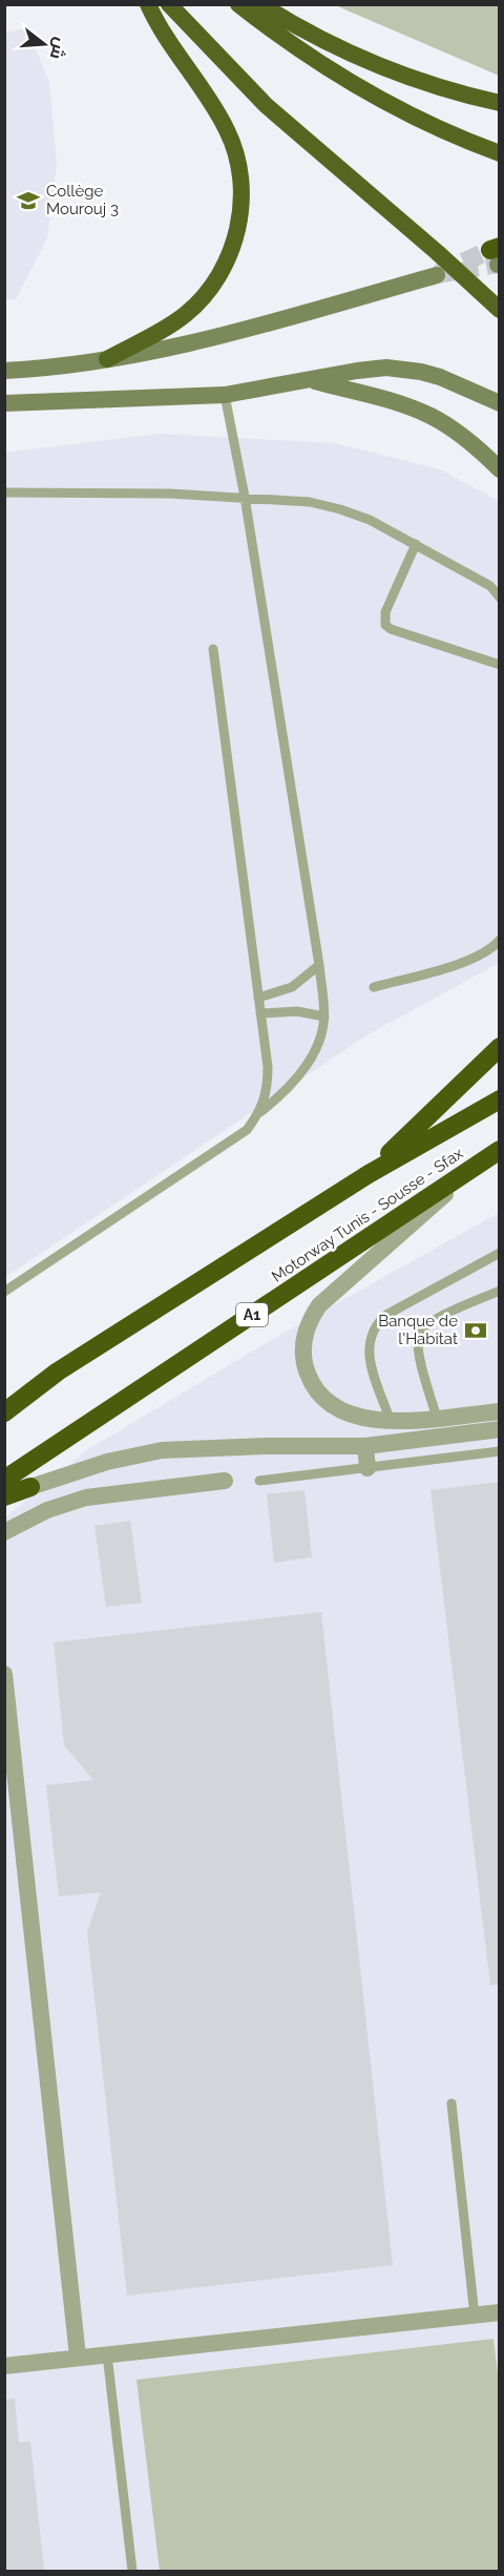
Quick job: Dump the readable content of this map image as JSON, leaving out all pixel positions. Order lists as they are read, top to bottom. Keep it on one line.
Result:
{"streets":{"highway":["Motorway Tunis - Sousse - Sfax","A1"]},"places":{"school or university":["Collège Mourouj 3"],"bank":["Banque de l'Habitat"]},"north":"right"}
